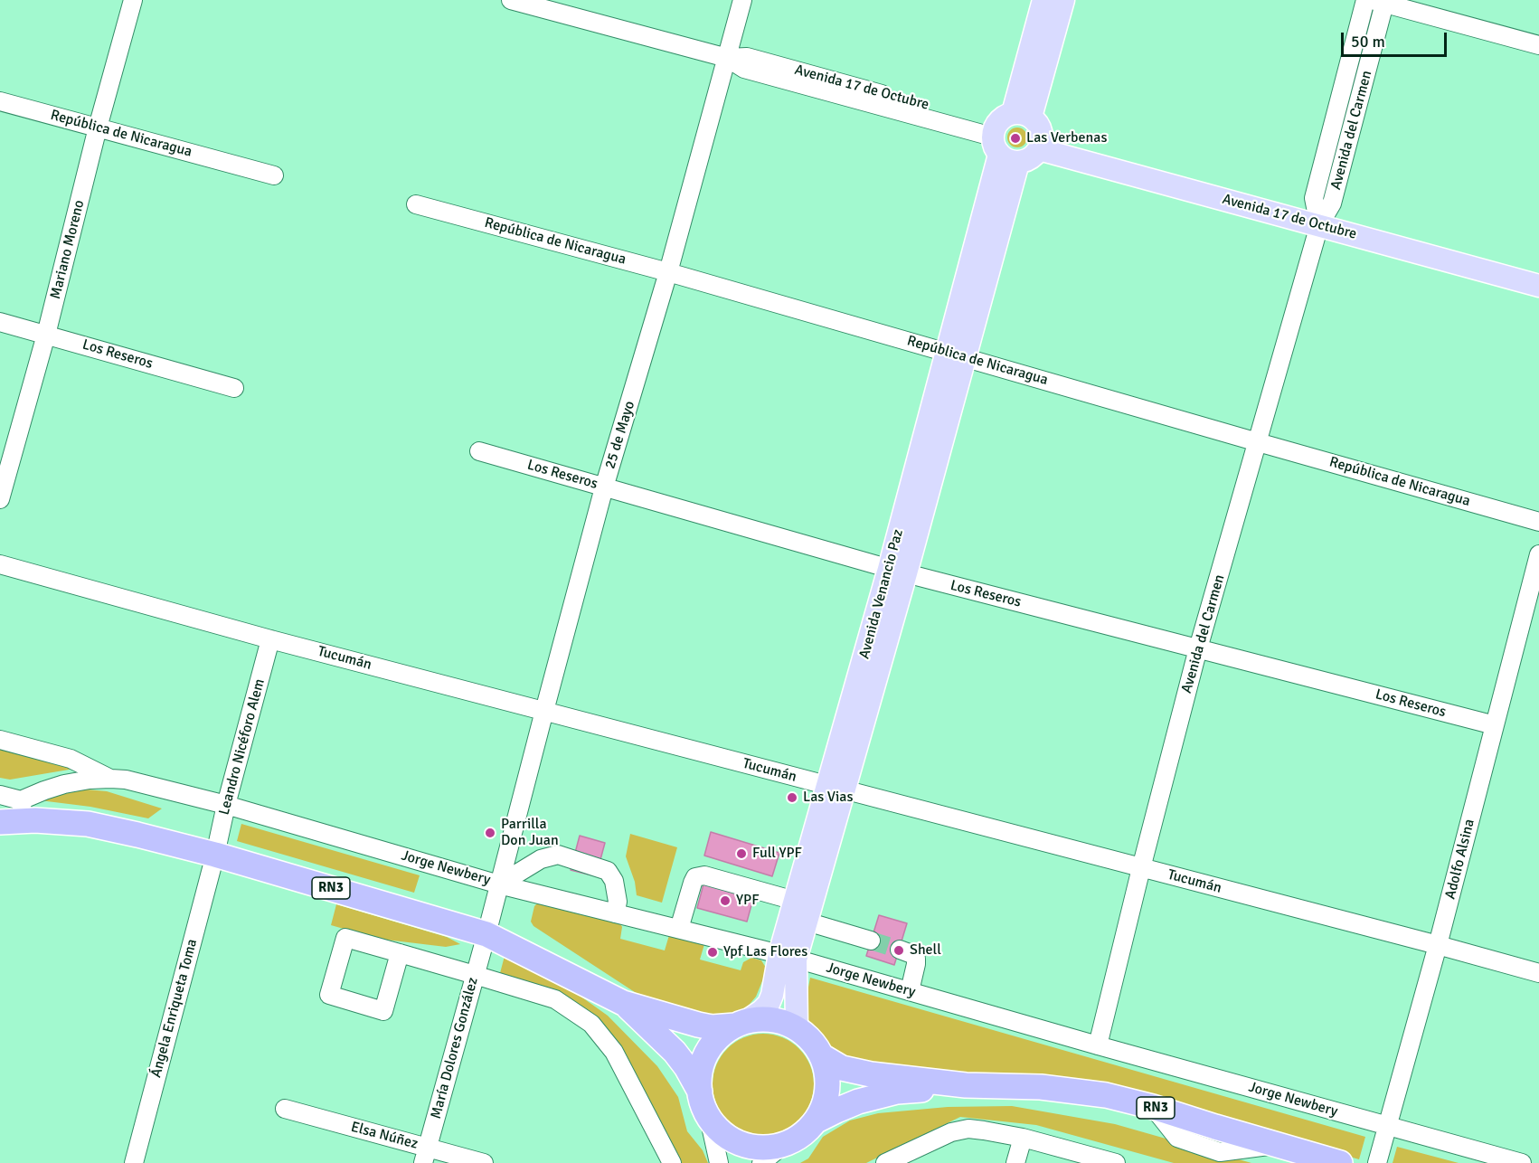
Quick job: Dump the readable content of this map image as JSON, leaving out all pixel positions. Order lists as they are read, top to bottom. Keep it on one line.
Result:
{"streets":{"highway":["RN3"],"main road":["Avenida 17 de Octubre","Avenida Venancio Paz"],"street":["Avenida del Carmen","República de Nicaragua","Mariano Moreno","Los Reseros","25 de Mayo","Tucumán","Leandro Nicéforo Alem","Adolfo Alsina","Jorge Newbery","Ángela Enriqueta Toma","María Dolores González","Elsa Núñez"]},"crossings":[["Avenida 17 de Octubre","Avenida del Carmen"],["Avenida 17 de Octubre","25 de Mayo"],["Avenida 17 de Octubre","Avenida Venancio Paz"],["Avenida del Carmen","República de Nicaragua"],["Avenida del Carmen","Los Reseros"],["Avenida del Carmen","Tucumán"],["Avenida del Carmen","Jorge Newbery"],["República de Nicaragua","Mariano Moreno"],["República de Nicaragua","25 de Mayo"],["República de Nicaragua","Avenida Venancio Paz"],["Mariano Moreno","Los Reseros"],["Los Reseros","25 de Mayo"],["Los Reseros","Avenida Venancio Paz"],["Los Reseros","Adolfo Alsina"],["25 de Mayo","Tucumán"],["25 de Mayo","Jorge Newbery"],["25 de Mayo","RN3"],["25 de Mayo","María Dolores González"],["Avenida Venancio Paz","Tucumán"],["Avenida Venancio Paz","Jorge Newbery"],["Avenida Venancio Paz","RN3"],["Tucumán","Leandro Nicéforo Alem"],["Tucumán","Adolfo Alsina"],["Leandro Nicéforo Alem","Jorge Newbery"],["Leandro Nicéforo Alem","RN3"],["Leandro Nicéforo Alem","Ángela Enriqueta Toma"],["Adolfo Alsina","Jorge Newbery"],["RN3","Ángela Enriqueta Toma"],["RN3","María Dolores González"],["María Dolores González","Elsa Núñez"]],"places":["Las Verbenas","Las Vias","Parrilla Don Juan","Full YPF","YPF","Shell","Ypf Las Flores"],"scale_bar":"50 m"}
